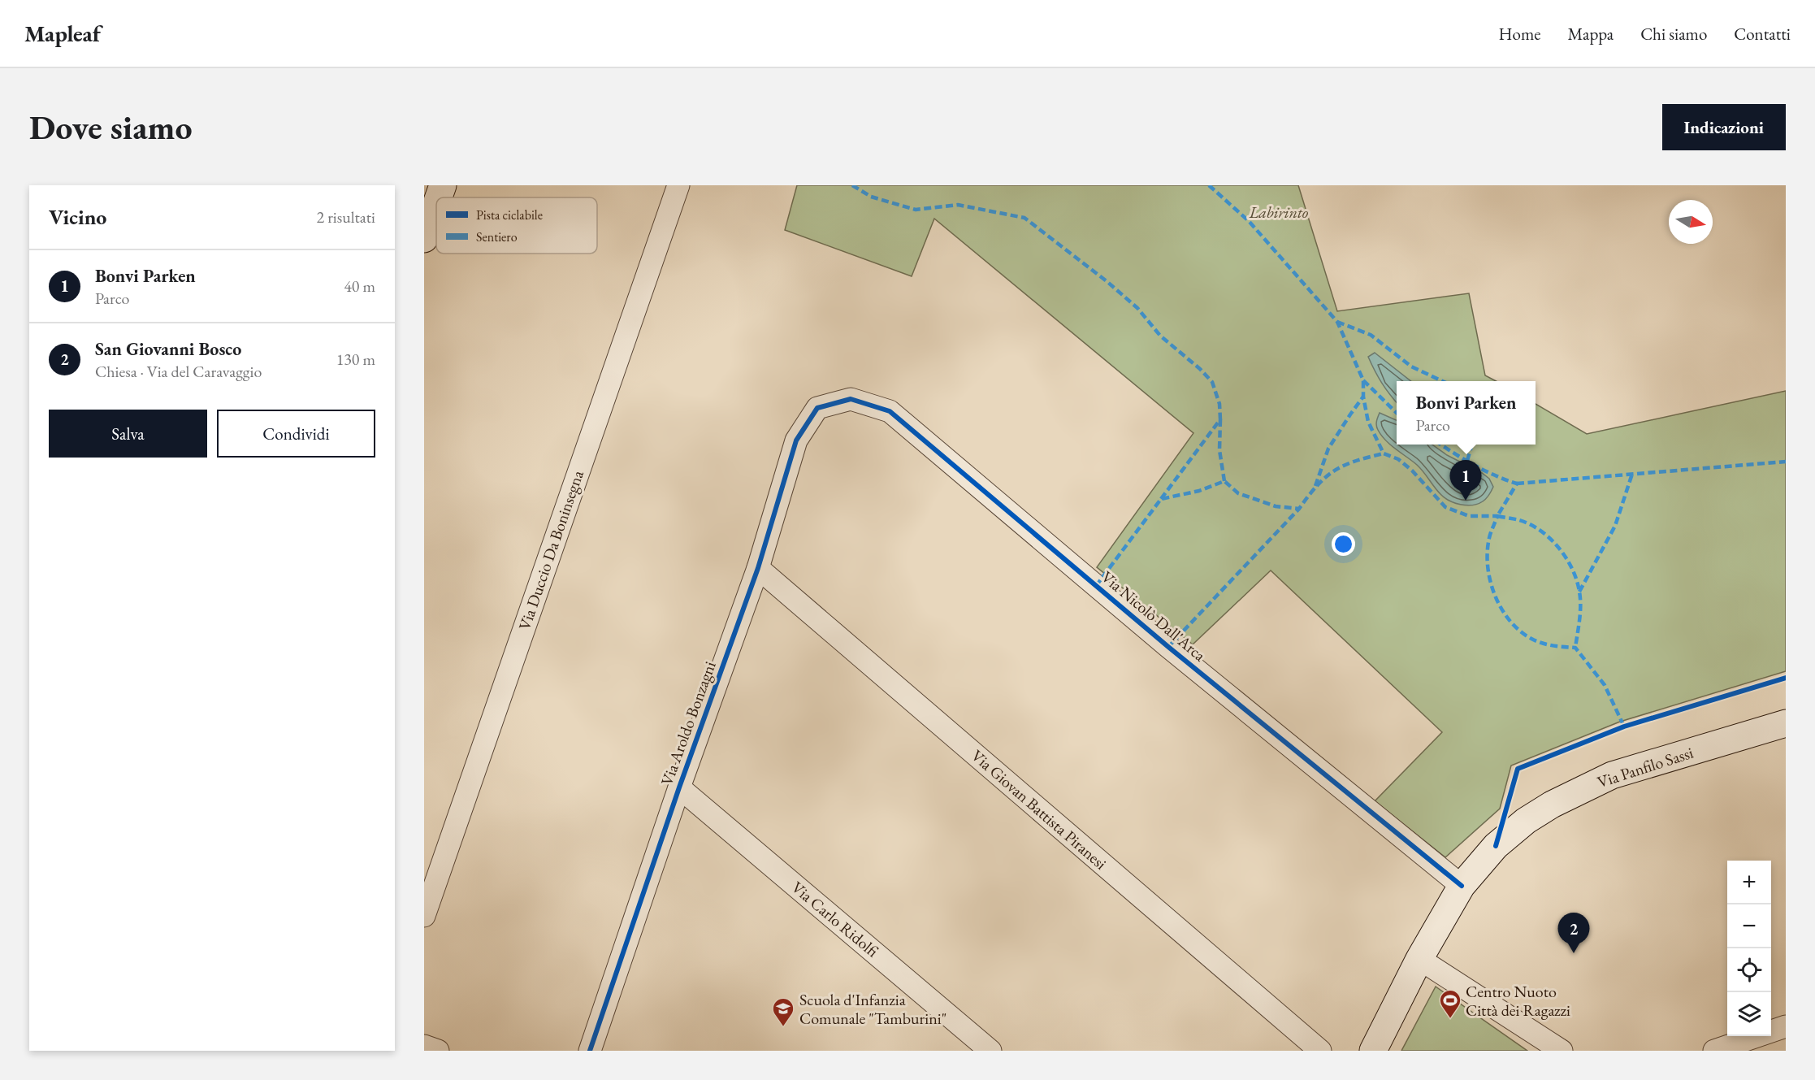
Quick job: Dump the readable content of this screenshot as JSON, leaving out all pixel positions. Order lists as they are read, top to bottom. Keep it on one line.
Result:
{"streets":{"street":["Via Duccio Da Boninsegna","Via Nicolò Dall'Arca","Via Aroldo Bonzagni","Via Panfilo Sassi","Via Giovan Battista Piranesi","Via Carlo Ridolfi"]},"crossings":[["Via Nicolò Dall'Arca","Via Aroldo Bonzagni"],["Via Nicolò Dall'Arca","Via Panfilo Sassi"],["Via Aroldo Bonzagni","Via Giovan Battista Piranesi"],["Via Aroldo Bonzagni","Via Carlo Ridolfi"]],"parks":["Labirinto"],"places":{"sports":["Centro Nuoto Città dei Ragazzi"],"school or university":["Scuola d'Infanzia Comunale \"Tamburini\""]},"legend":["Pista ciclabile","Sentiero"],"north":"right","page":{"header":"Mapleaf","nav":["Home","Mappa","Chi siamo","Contatti"],"buttons":["Indicazioni",["Salva","Condividi"]],"title":"Dove siamo","heading":["Vicino","2 risultati"],"list":[{"mark":"1","name":"Bonvi Parken","note":"Parco","value":"40 m"},{"mark":"2","name":"San Giovanni Bosco","note":"Chiesa · Via del Caravaggio","value":"130 m"}],"popup":["Bonvi Parken","Parco"],"pins":["1","2"],"map_buttons":["+","−"]}}
